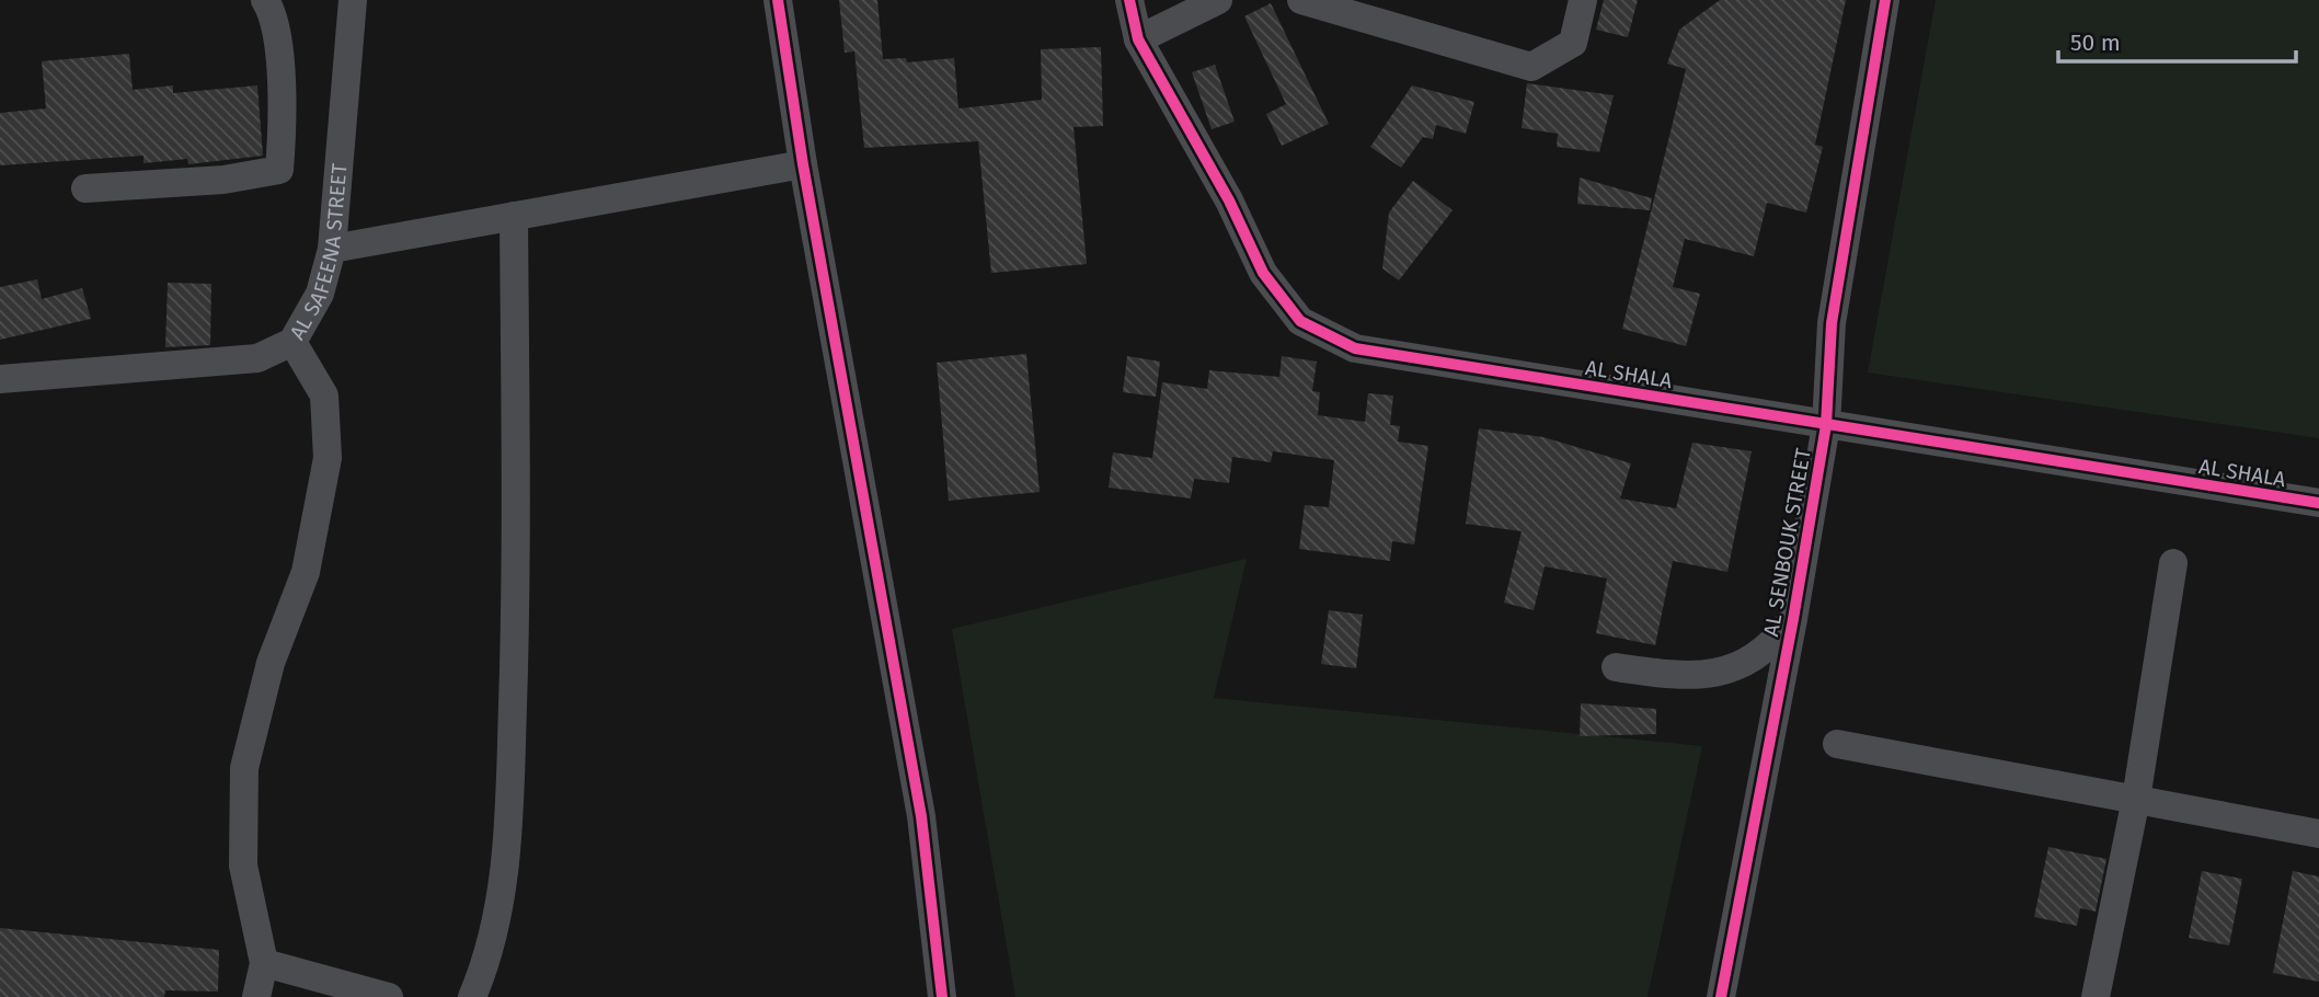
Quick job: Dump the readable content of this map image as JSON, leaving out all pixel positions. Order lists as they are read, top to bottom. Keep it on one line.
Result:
{"streets":{"street":["AL SAFEENA STREET","AL SHALA","AL SENBOUK STREET"]},"crossings":[["AL SHALA","AL SENBOUK STREET"]],"scale_bar":"50 m"}
